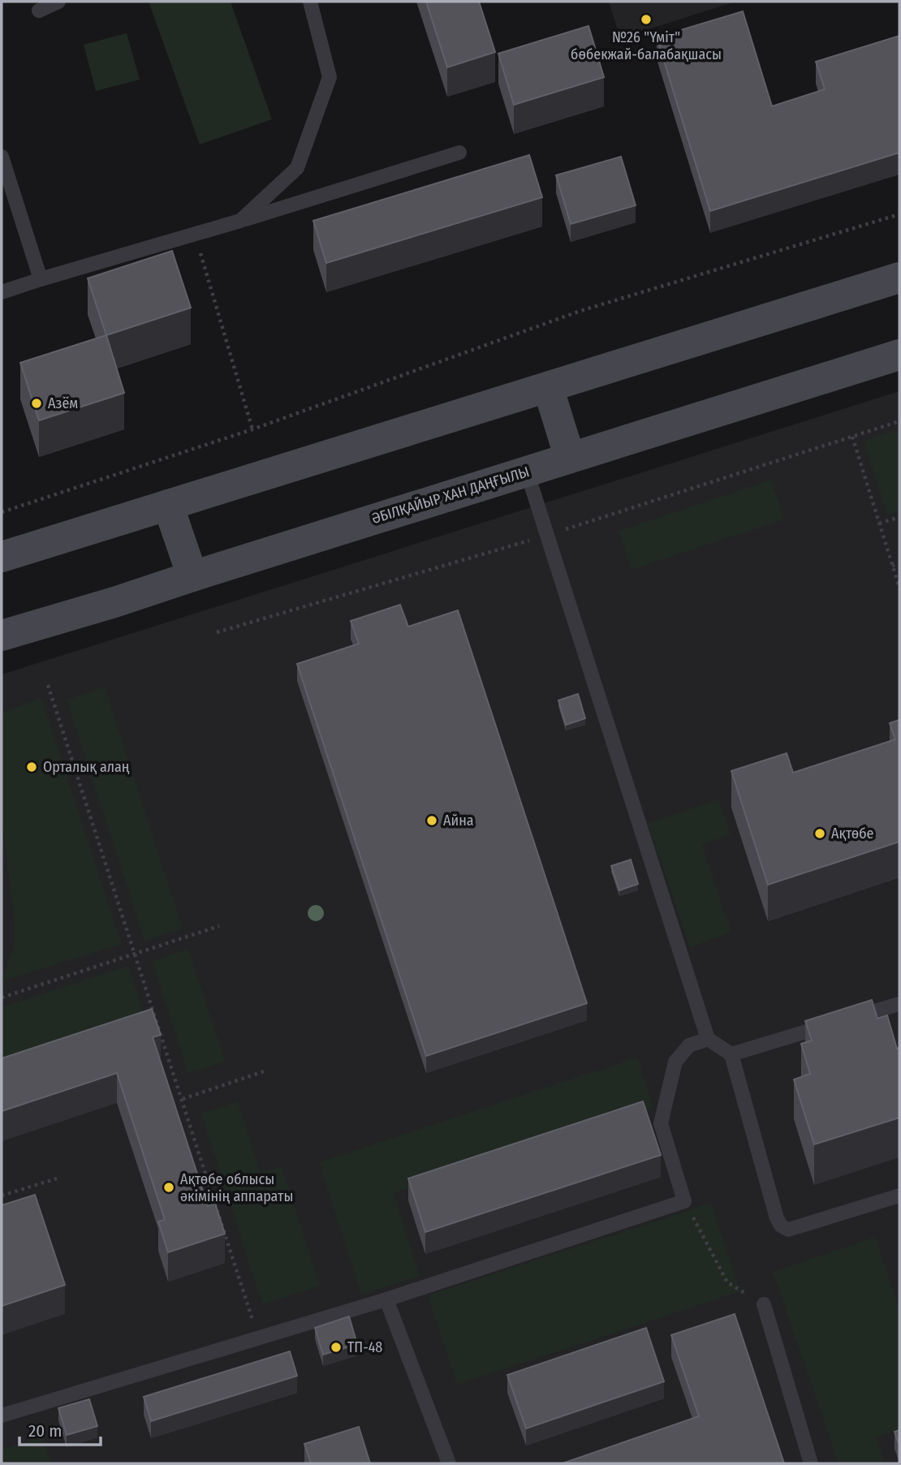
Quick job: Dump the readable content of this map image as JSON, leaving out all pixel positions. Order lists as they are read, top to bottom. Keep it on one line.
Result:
{"streets":{"main road":["ӘБІЛҚАЙЫР ХАН ДАҢҒЫЛЫ"]},"places":["№26 \"Үміт\" бөбекжай-балабақшасы","Азём","Орталық алаң","Айна","Ақтөбе","Ақтөбе облысы әкімінің аппараты","ТП-48"],"scale_bar":"20 m"}
